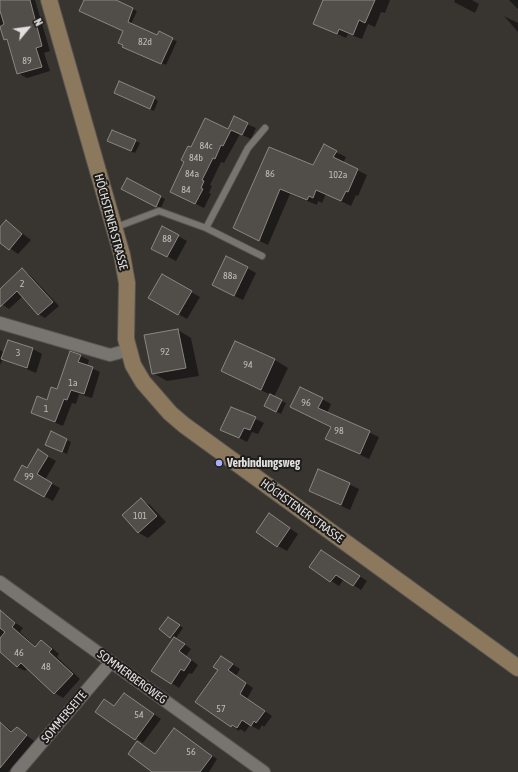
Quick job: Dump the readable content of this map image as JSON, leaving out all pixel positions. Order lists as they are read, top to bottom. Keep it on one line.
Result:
{"streets":{"main road":["HÖCHSTENER STRASSE"],"street":["SOMMERBERGWEG","SOMMERSEITE"]},"crossings":[["SOMMERBERGWEG","SOMMERSEITE"]],"places":["Verbindungsweg"],"house_numbers":["82d","89","84c","84b","84a","86","102a","84","88","88a","2","92","3","94","1a","96","1","98","99","101","46","48","57","54","56"],"north":"top right"}
